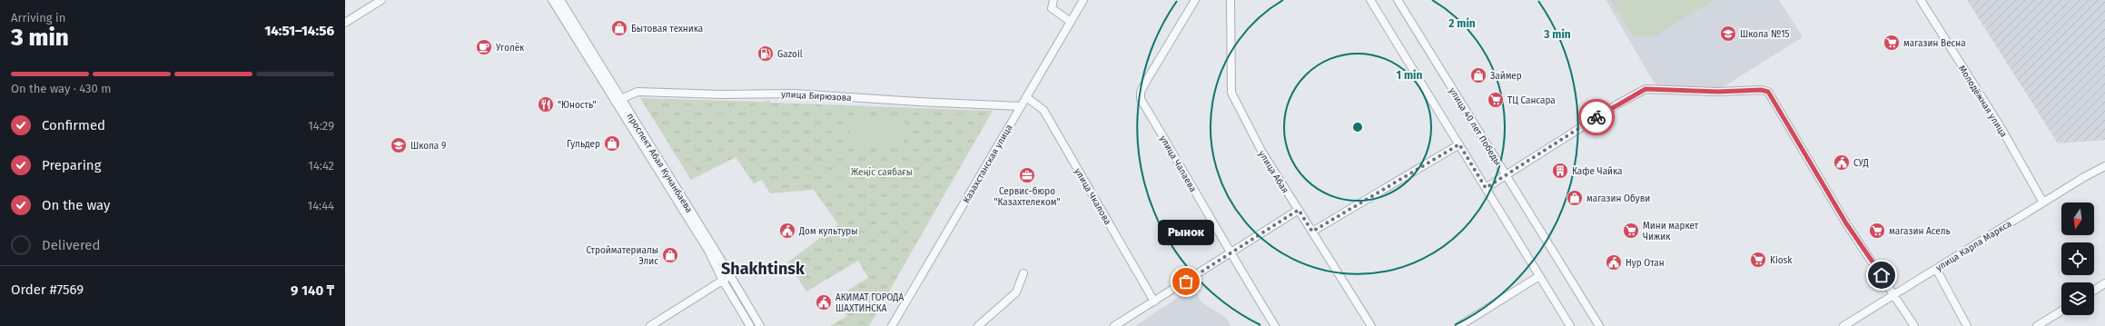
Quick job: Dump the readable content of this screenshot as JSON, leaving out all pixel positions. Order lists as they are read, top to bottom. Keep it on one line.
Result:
{"streets":{"street":["улица Бирюзова","Молодёжная улица","улица 40 лет Победы","проспект Абая Кунанбаева","Казахстанская улица","улица Чапаева","улица Абая","улица Чкалова","улица Карла Маркса"]},"crossings":[["улица Бирюзова","проспект Абая Кунанбаева"],["улица Бирюзова","Казахстанская улица"],["Молодёжная улица","улица Карла Маркса"],["Казахстанская улица","улица Чкалова"]],"districts":["Shakhtinsk"],"parks":["Жеңіс саябағы"],"places":{"shop":["Бытовая техника","Займер","Гульдер","магазин Обуви","Стройматериалы Элис"],"school or university":["Школа №15","Школа 9"],"supermarket":["магазин Весна","ТЦ Сансара","Мини маркет Чижик","магазин Асель","Kiosk"],"cafe":["Уголёк"],"fuel station":["Gazoil"],"restaurant":["\"Юность\""],"public building":["СУД","Дом культуры","Нур Отан","АКИМАТ ГОРОДА ШАХТИНСКА"],"building":["Кафе Чайка"],"office":["Сервис-бюро \"Казахтелеком\""],"other":["Рынок"]},"north":"bottom","page":{"heading":["3 min","Arriving in","14:51–14:56"],"panel":["Order #7569","9 140 ₸"],"bar":"On the way · 430 m","list":[["Confirmed","14:29"],["Preparing","14:42"],["On the way","14:44"],"Delivered"],"bubble":"Рынок"},"rings":["2 min","3 min","1 min"]}
